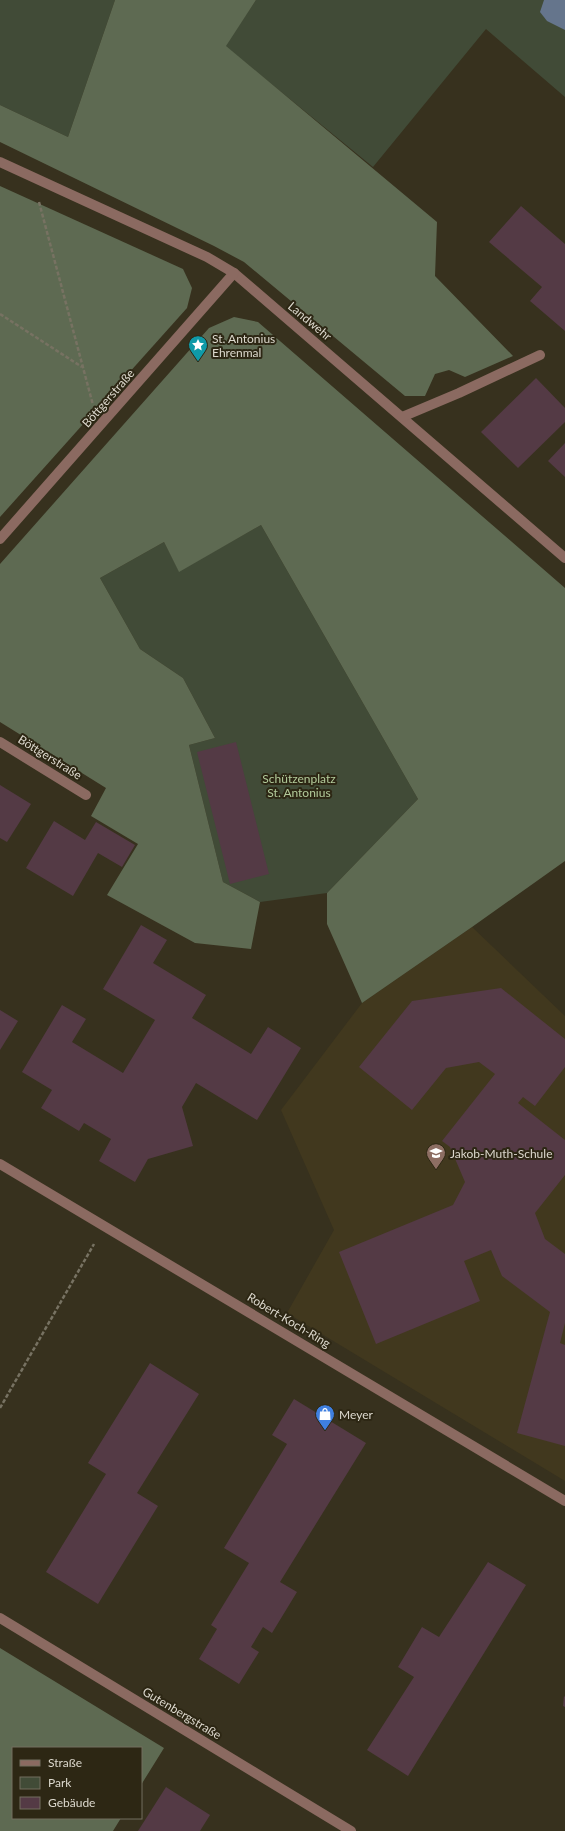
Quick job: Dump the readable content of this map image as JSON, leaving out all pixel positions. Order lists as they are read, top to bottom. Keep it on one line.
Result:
{"streets":{"street":["Landwehr","Böttgerstraße","Robert-Koch-Ring","Gutenbergstraße"]},"crossings":[["Landwehr","Böttgerstraße"]],"parks":["Schützenplatz St. Antonius"],"places":{"place":["St. Antonius Ehrenmal"],"school or university":["Jakob-Muth-Schule"],"shop":["Meyer"]},"legend":["Straße","Park","Gebäude"]}
